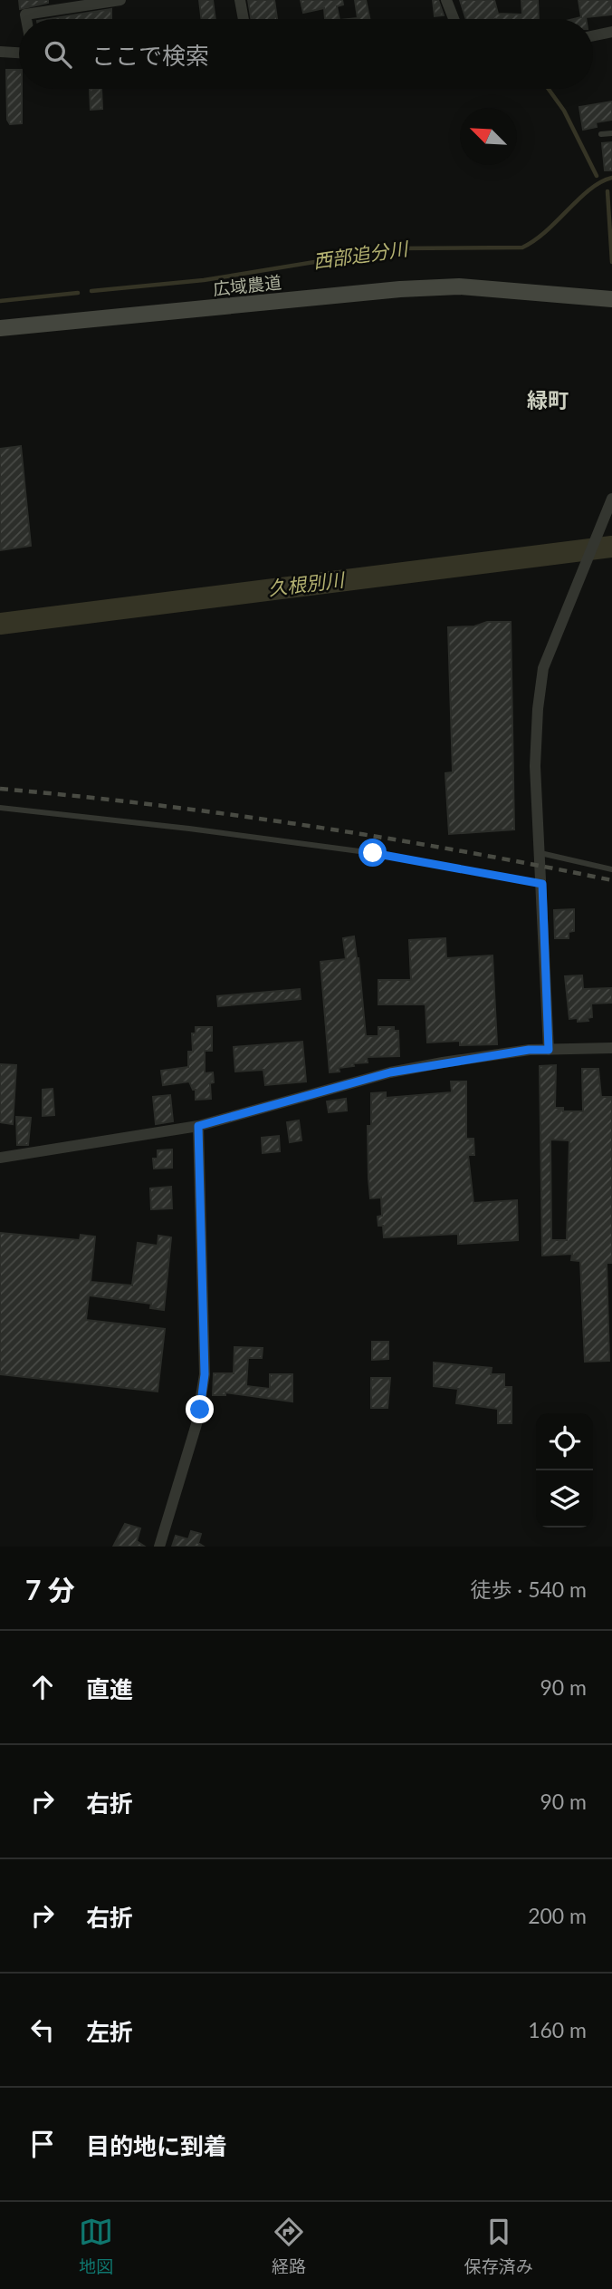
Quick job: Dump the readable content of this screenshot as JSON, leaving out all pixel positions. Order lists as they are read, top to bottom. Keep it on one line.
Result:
{"streets":{"street":["広域農道"]},"districts":["緑町"],"water":["西部追分川","久根別川"],"north":"top left","page":{"search":"ここで検索","heading":["7 分","徒歩 · 540 m"],"list":[["直進","90 m"],["右折","90 m"],["右折","200 m"],["左折","160 m"],"目的地に到着"],"nav":["地図","経路","保存済み"]}}
